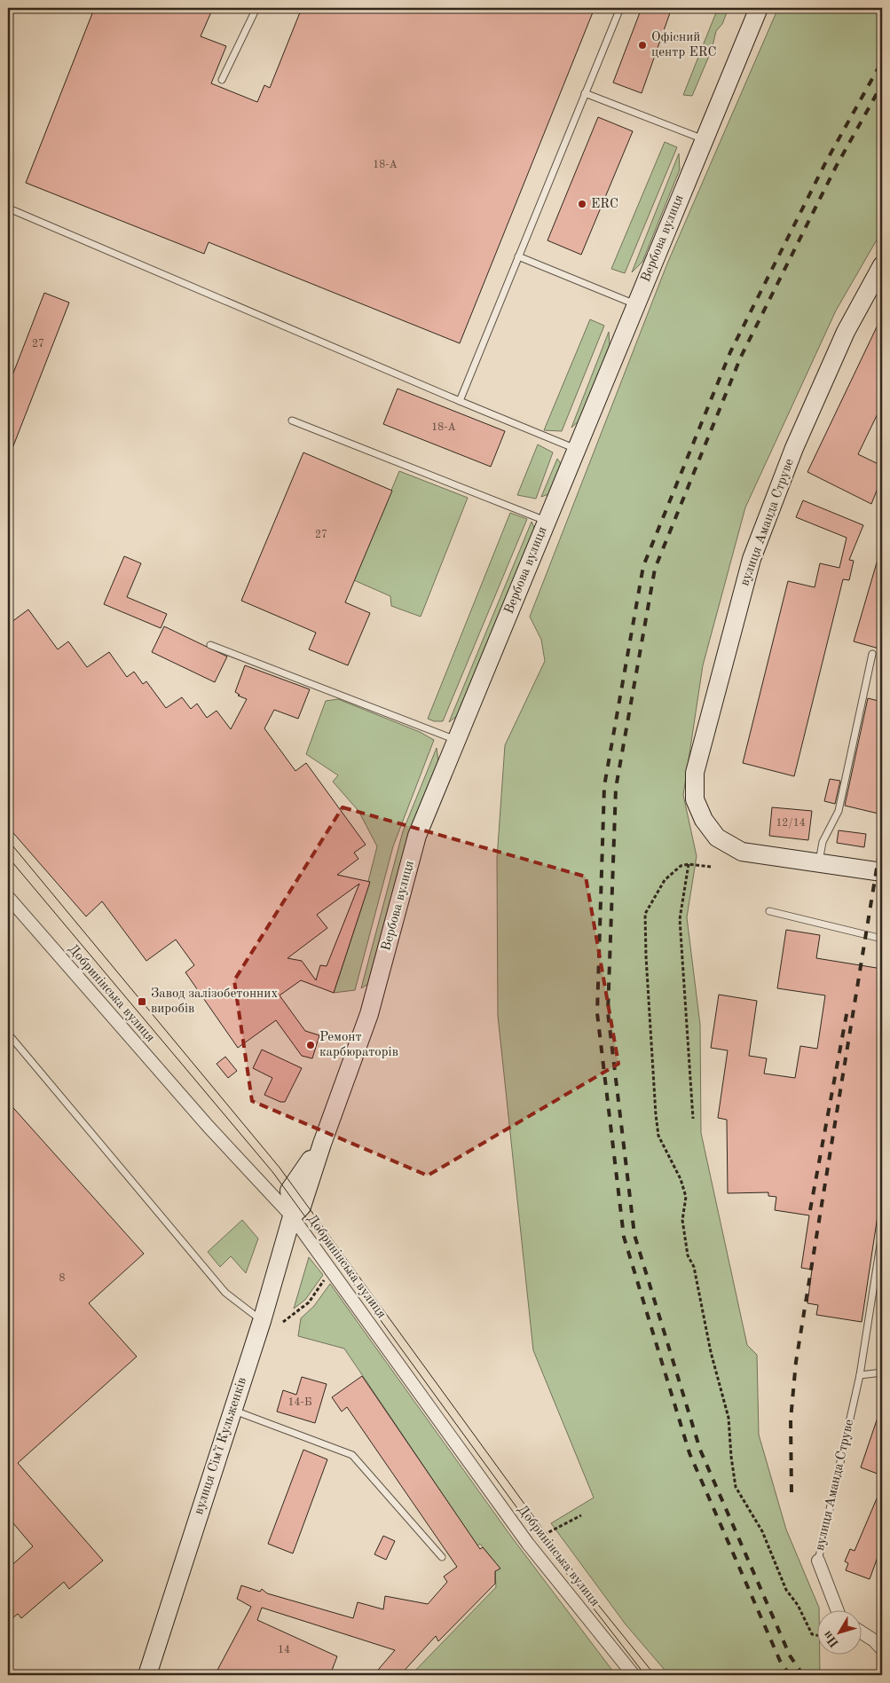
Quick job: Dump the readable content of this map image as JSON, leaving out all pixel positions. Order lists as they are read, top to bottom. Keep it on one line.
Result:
{"streets":{"main road":["Вербова вулиця","вулиця Аманда Струве","вулиця Сімʼї Кульженків"],"street":["Добринінська вулиця"]},"crossings":[["Вербова вулиця","Добринінська вулиця"],["Вербова вулиця","вулиця Сімʼї Кульженків"],["Добринінська вулиця","вулиця Сімʼї Кульженків"]],"places":{"other":["Офісний центр ERC","ERC","Ремонт карбюраторів"],"transit":["Завод залізобетонних виробів"]},"house_numbers":["18-А","27","18-А","27","12/14","8","14-Б","14"],"north":"bottom left"}
